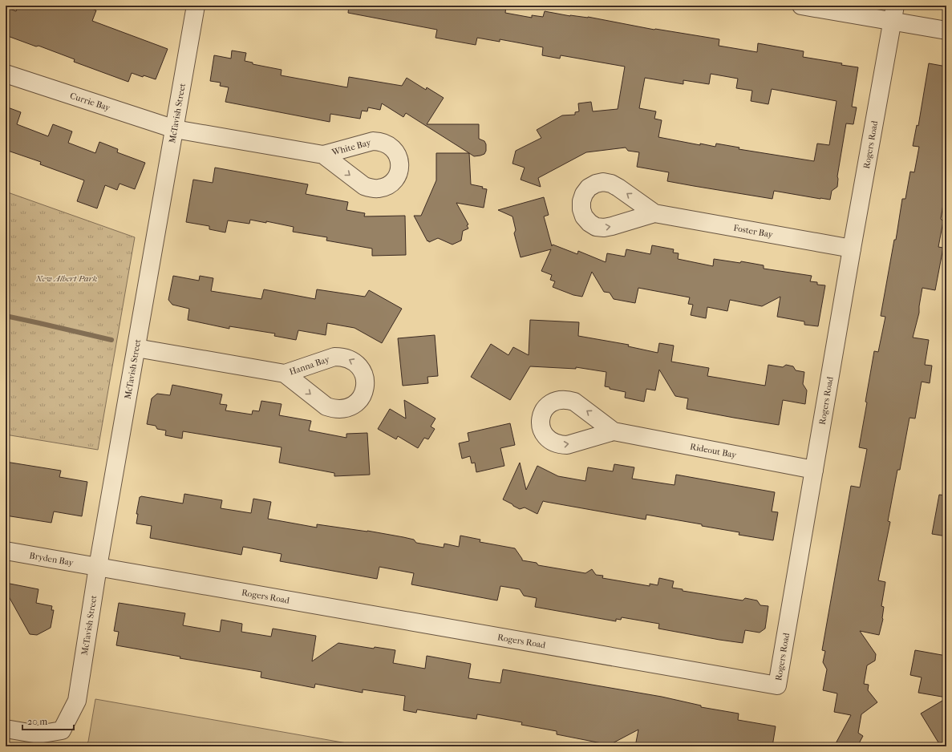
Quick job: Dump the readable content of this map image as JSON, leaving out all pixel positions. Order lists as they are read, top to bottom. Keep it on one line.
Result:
{"streets":{"street":["Currie Bay","McTavish Street","Rogers Road","White Bay","Foster Bay","Hanna Bay","Rideout Bay","Bryden Bay"]},"crossings":[["Currie Bay","McTavish Street"],["Currie Bay","White Bay"],["McTavish Street","Rogers Road"],["McTavish Street","White Bay"],["McTavish Street","Hanna Bay"],["McTavish Street","Bryden Bay"],["Rogers Road","Foster Bay"],["Rogers Road","Rideout Bay"],["Rogers Road","Bryden Bay"]],"parks":["New Albert Park"],"scale_bar":"20 m"}
